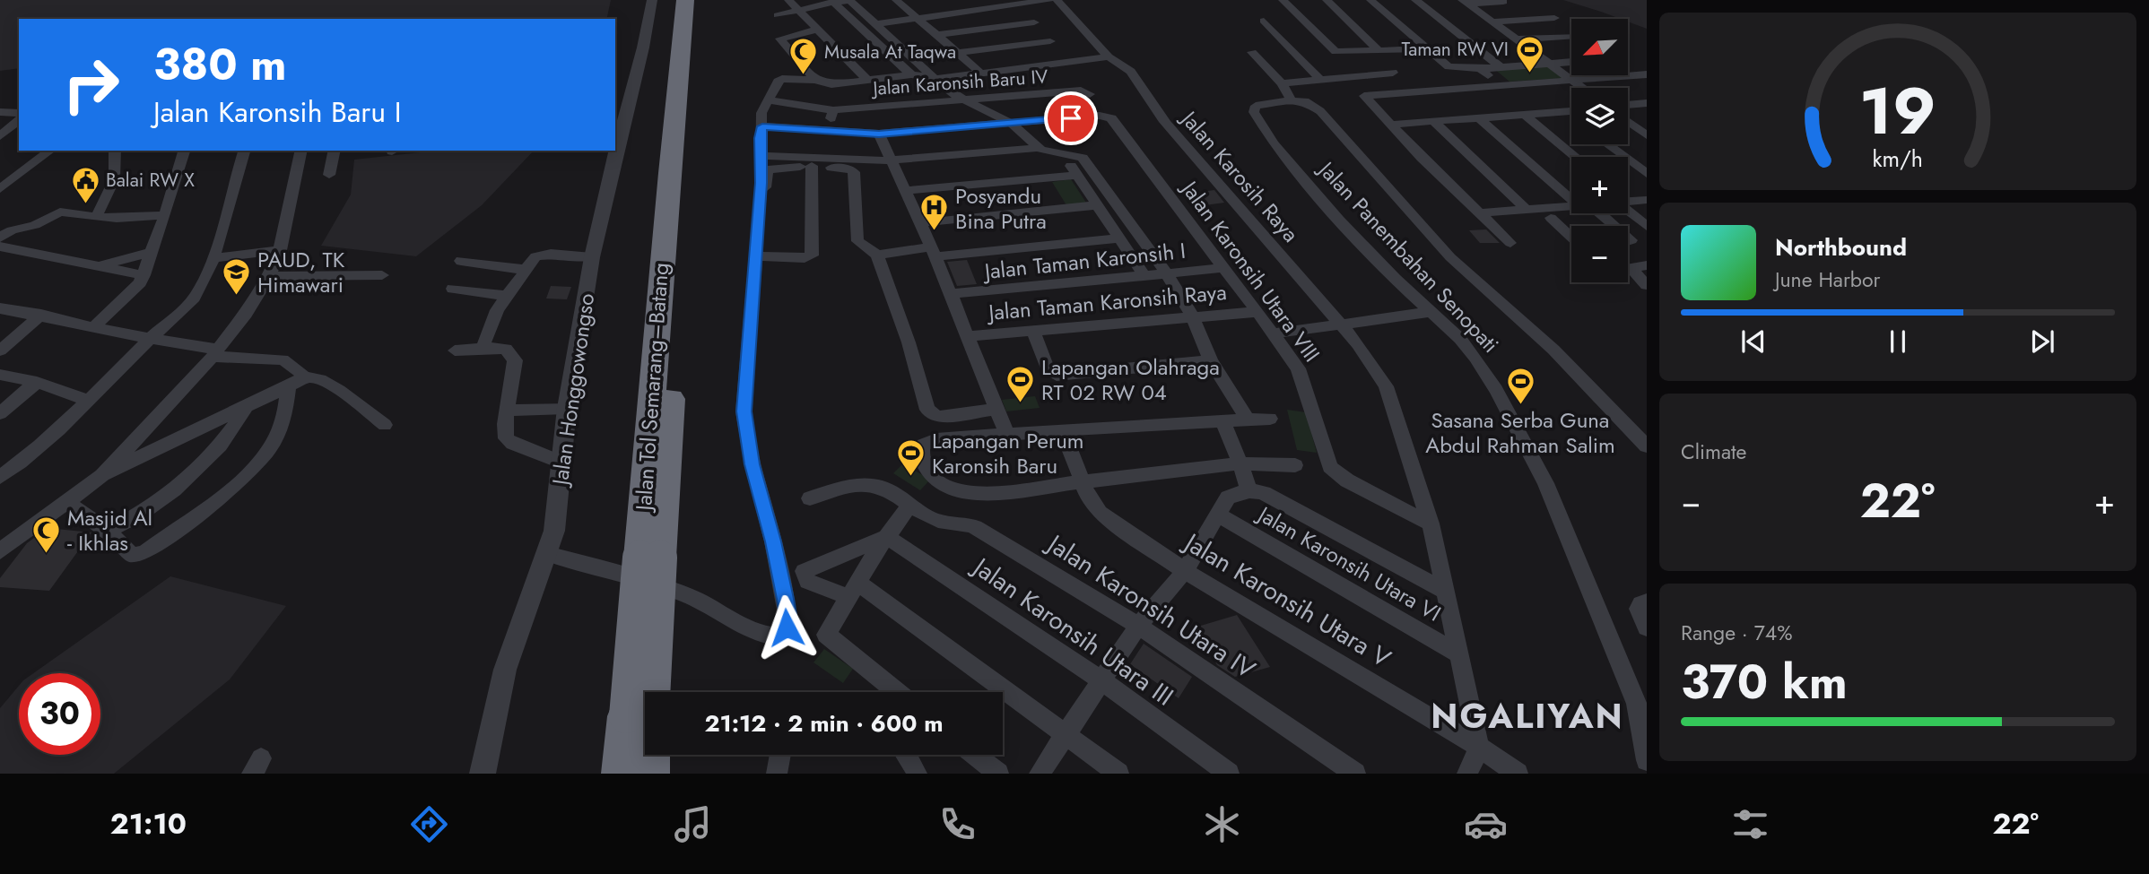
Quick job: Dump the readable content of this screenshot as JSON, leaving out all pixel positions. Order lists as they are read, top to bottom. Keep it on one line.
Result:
{"streets":{"highway":["Jalan Tol Semarang–Batang"],"street":["Jalan Karonsih Baru IV","Jalan Karosih Raya","Jalan Panembahan Senopati","Jalan Taman Karonsih I","Jalan Karonsih Utara VIII","Jalan Taman Karonsih Raya","Jalan Honggowongso","Jalan Karonsih Utara VI","Jalan Karonsih Utara V","Jalan Karonsih Utara IV","Jalan Karonsih Utara III"]},"crossings":[["Jalan Karosih Raya","Jalan Karonsih Utara VIII"],["Jalan Karosih Raya","Jalan Karonsih Utara VI"],["Jalan Karosih Raya","Jalan Karonsih Utara V"],["Jalan Taman Karonsih I","Jalan Karonsih Utara VIII"],["Jalan Karonsih Utara VIII","Jalan Taman Karonsih Raya"]],"districts":["NGALIYAN"],"places":{"sports":["Taman RW VI","Lapangan Olahraga RT 02 RW 04","Sasana Serba Guna Abdul Rahman Salim","Lapangan Perum Karonsih Baru"],"mosque":["Musala At Taqwa","Masjid Al - Ikhlas"],"public building":["Balai RW X"],"hospital":["Posyandu Bina Putra"],"school or university":["PAUD, TK Himawari"]},"north":"bottom left","page":{"map_buttons":["+","−"],"turn":["380 m","Jalan Karonsih Baru I"],"song":["Northbound","June Harbor"],"tile":["Climate",["Range · 74%","370 km"]],"heat":["−","22°","+"],"limit":"30","trip":"21:12 · 2 min · 600 m","tabs":["21:10","22°"],"gauge":["19","km/h"]}}
